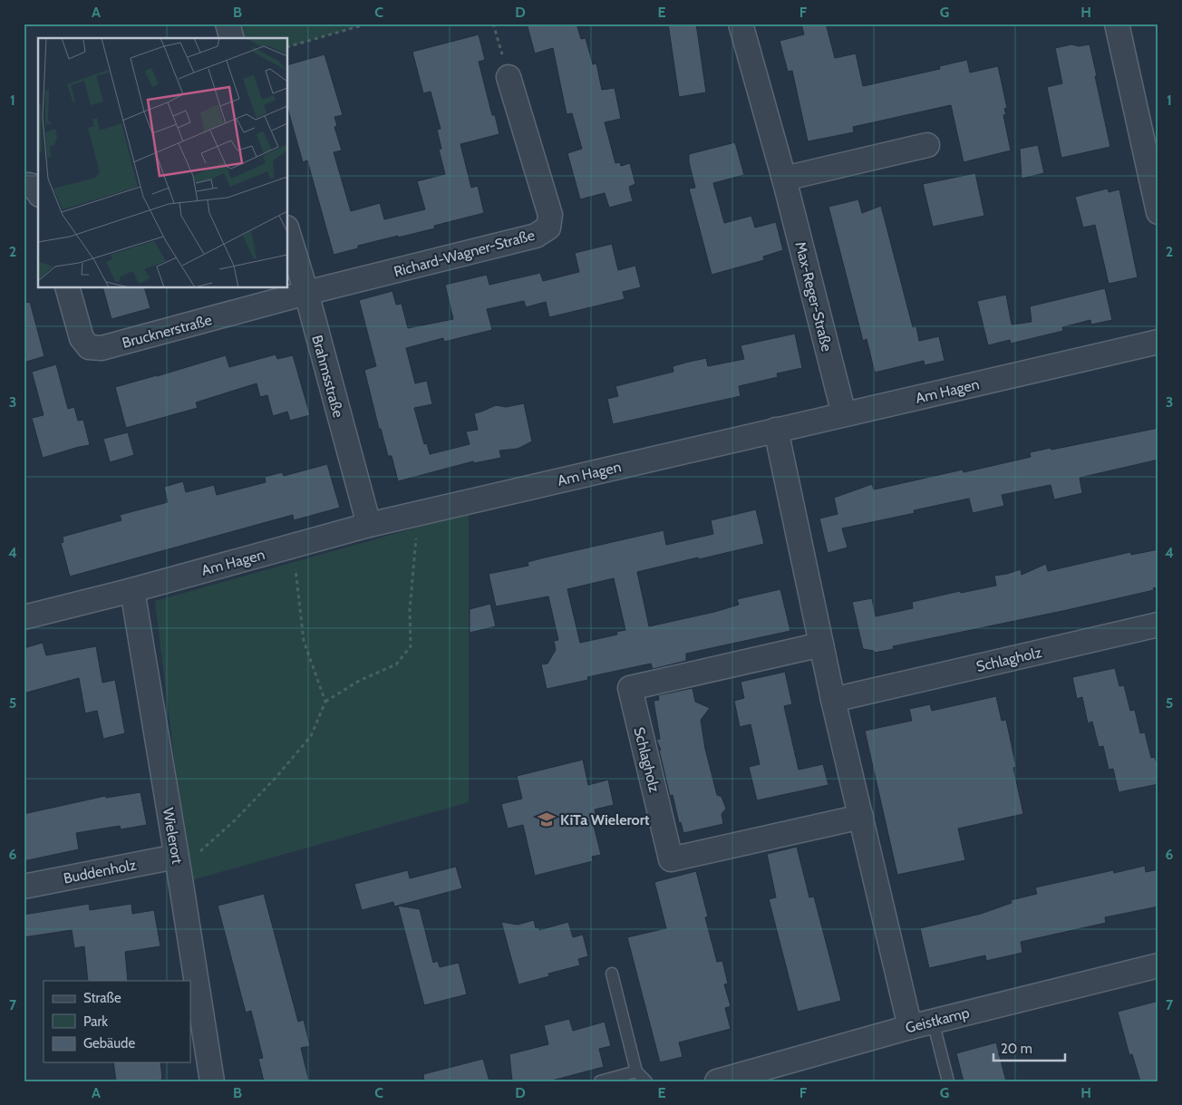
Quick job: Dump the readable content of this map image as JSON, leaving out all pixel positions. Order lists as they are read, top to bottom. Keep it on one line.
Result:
{"streets":{"street":["Richard-Wagner-Straße","Max-Reger-Straße","Brucknerstraße","Brahmsstraße","Am Hagen","Schlagholz","Wielerort","Buddenholz","Geistkamp"]},"crossings":[["Richard-Wagner-Straße","Brucknerstraße"],["Richard-Wagner-Straße","Brahmsstraße"],["Max-Reger-Straße","Am Hagen"],["Brucknerstraße","Brahmsstraße"],["Brahmsstraße","Am Hagen"],["Am Hagen","Wielerort"],["Wielerort","Buddenholz"]],"places":{"school or university":["KiTa Wielerort"]},"legend":["Straße","Park","Gebäude"],"scale_bar":"20 m","grid":{"columns":["A","B","C","D","E","F","G","H"],"rows":["1","2","3","4","5","6","7"]}}
